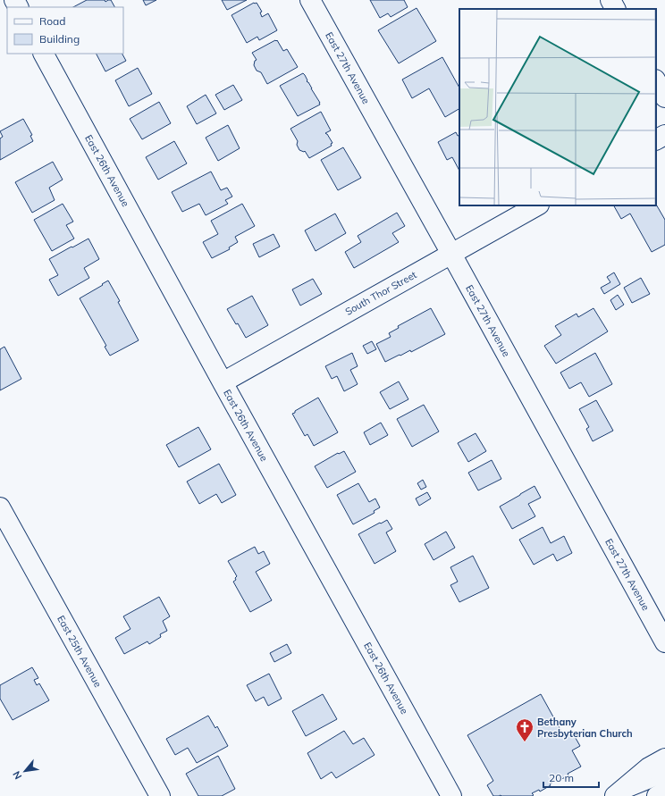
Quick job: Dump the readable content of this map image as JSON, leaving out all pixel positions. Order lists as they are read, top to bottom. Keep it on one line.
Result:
{"streets":{"street":["East 27th Avenue","East 26th Avenue","South Thor Street","East 25th Avenue"]},"crossings":[["East 27th Avenue","South Thor Street"],["East 26th Avenue","South Thor Street"]],"places":{"church":["Bethany Presbyterian Church"]},"legend":["Road","Building"],"scale_bar":"20 m","north":"bottom left"}
